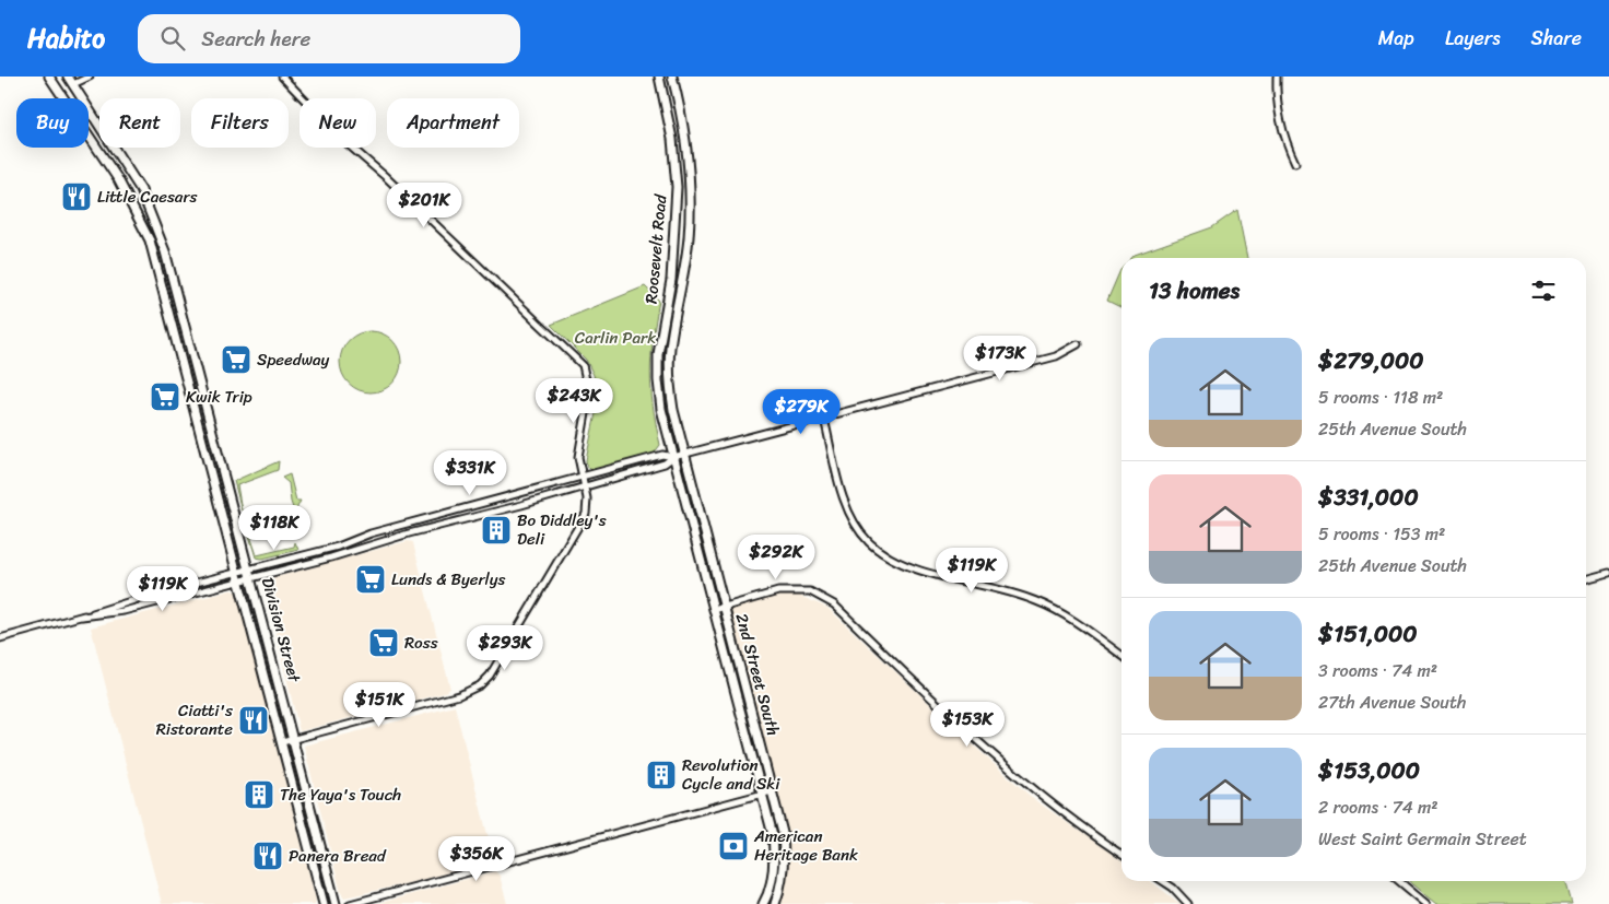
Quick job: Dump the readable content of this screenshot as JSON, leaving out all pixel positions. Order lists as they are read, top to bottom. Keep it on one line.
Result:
{"streets":{"main road":["Roosevelt Road","Division Street","2nd Street South"]},"crossings":[["Roosevelt Road","2nd Street South"]],"parks":["Carlin Park"],"places":{"restaurant":["Little Caesars","Ciatti's Ristorante","Panera Bread"],"supermarket":["Speedway","Kwik Trip","Lunds & Byerlys","Ross"],"building":["Bo Diddley's Deli","Revolution Cycle and Ski","The Yaya's Touch"],"bank":["American Heritage Bank"]},"page":{"header":"Habito","search":"Search here","nav":["Map","Layers","Share"],"chip":["Buy","Rent","Filters","New","Apartment"],"price":["$201K","$173K","$243K","$279K","$331K","$118K","$292K","$119K","$119K","$293K","$151K","$153K","$356K"],"heading":"13 homes","list":[{"name":"$279,000","note":"5 rooms · 118 m² · 25th Avenue South"},{"name":"$331,000","note":"5 rooms · 153 m² · 25th Avenue South"},{"name":"$151,000","note":"3 rooms · 74 m² · 27th Avenue South"},{"name":"$153,000","note":"2 rooms · 74 m² · West Saint Germain Street"}]}}
